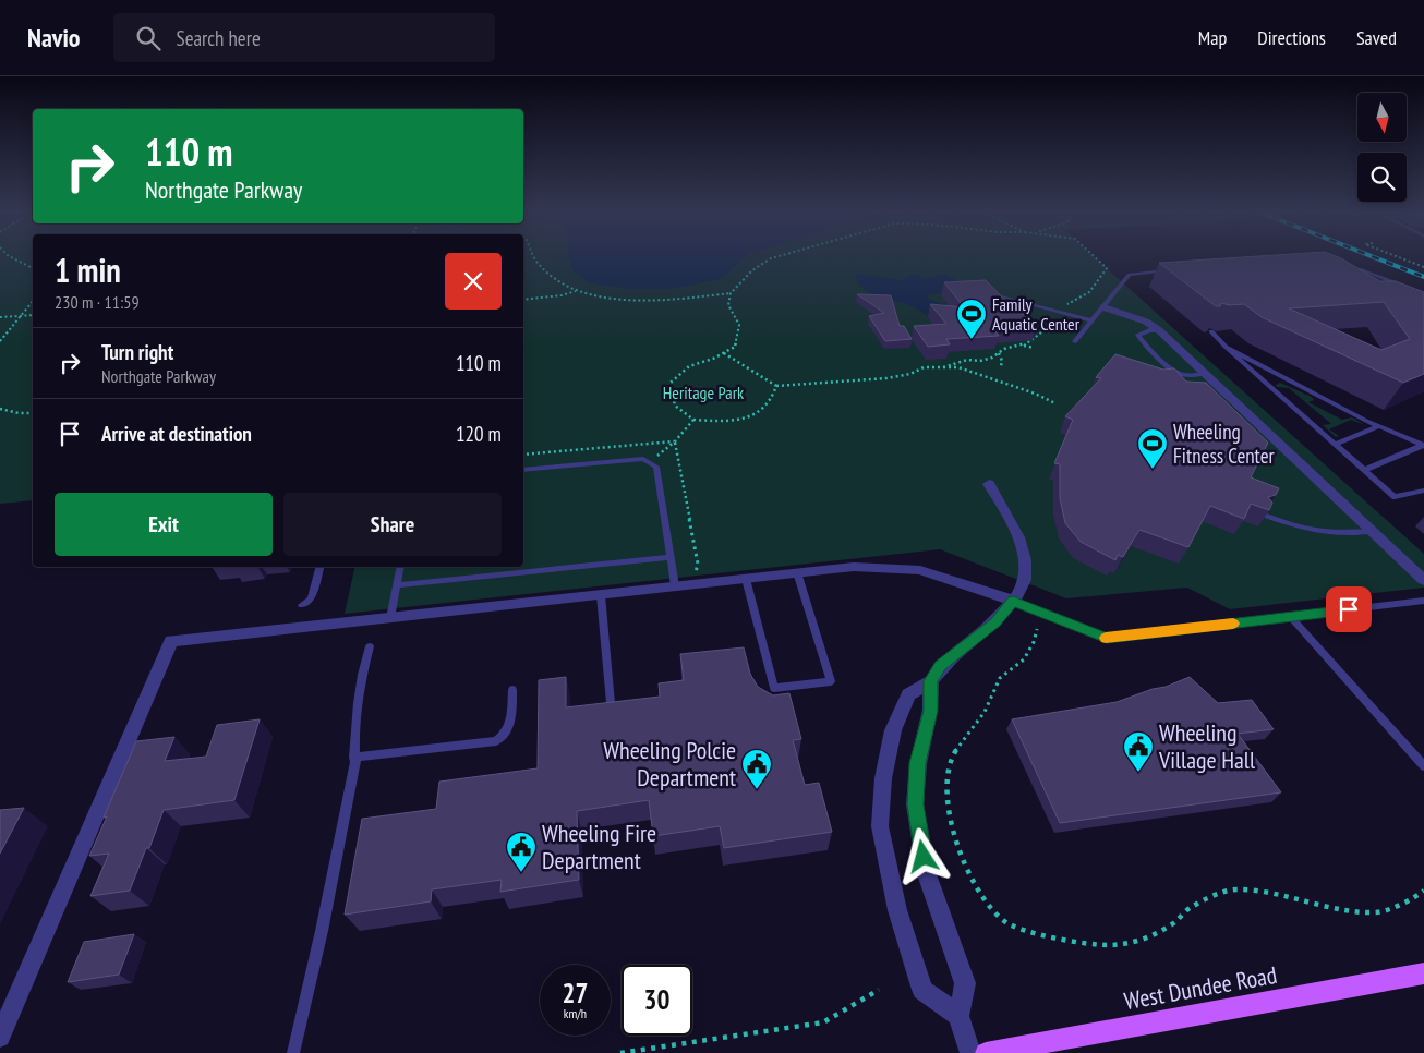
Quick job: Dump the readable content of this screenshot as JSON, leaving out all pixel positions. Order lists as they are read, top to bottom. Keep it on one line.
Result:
{"streets":{"main road":["West Dundee Road"]},"parks":["Heritage Park"],"places":{"sports":["Family Aquatic Center","Wheeling Fitness Center"],"public building":["Wheeling Village Hall","Wheeling Polcie Department","Wheeling Fire Department"]},"north":"bottom","page":{"header":"Navio","search":"Search here","nav":["Map","Directions","Saved"],"turn":["110 m","Northgate Parkway"],"heading":["1 min","230 m · 11:59"],"list":[{"name":"Turn right","note":"Northgate Parkway","value":"110 m"},{"name":"Arrive at destination","value":"120 m"}],"buttons":["Exit","Share"],"speed":"27 km/h","limit":"30"}}
